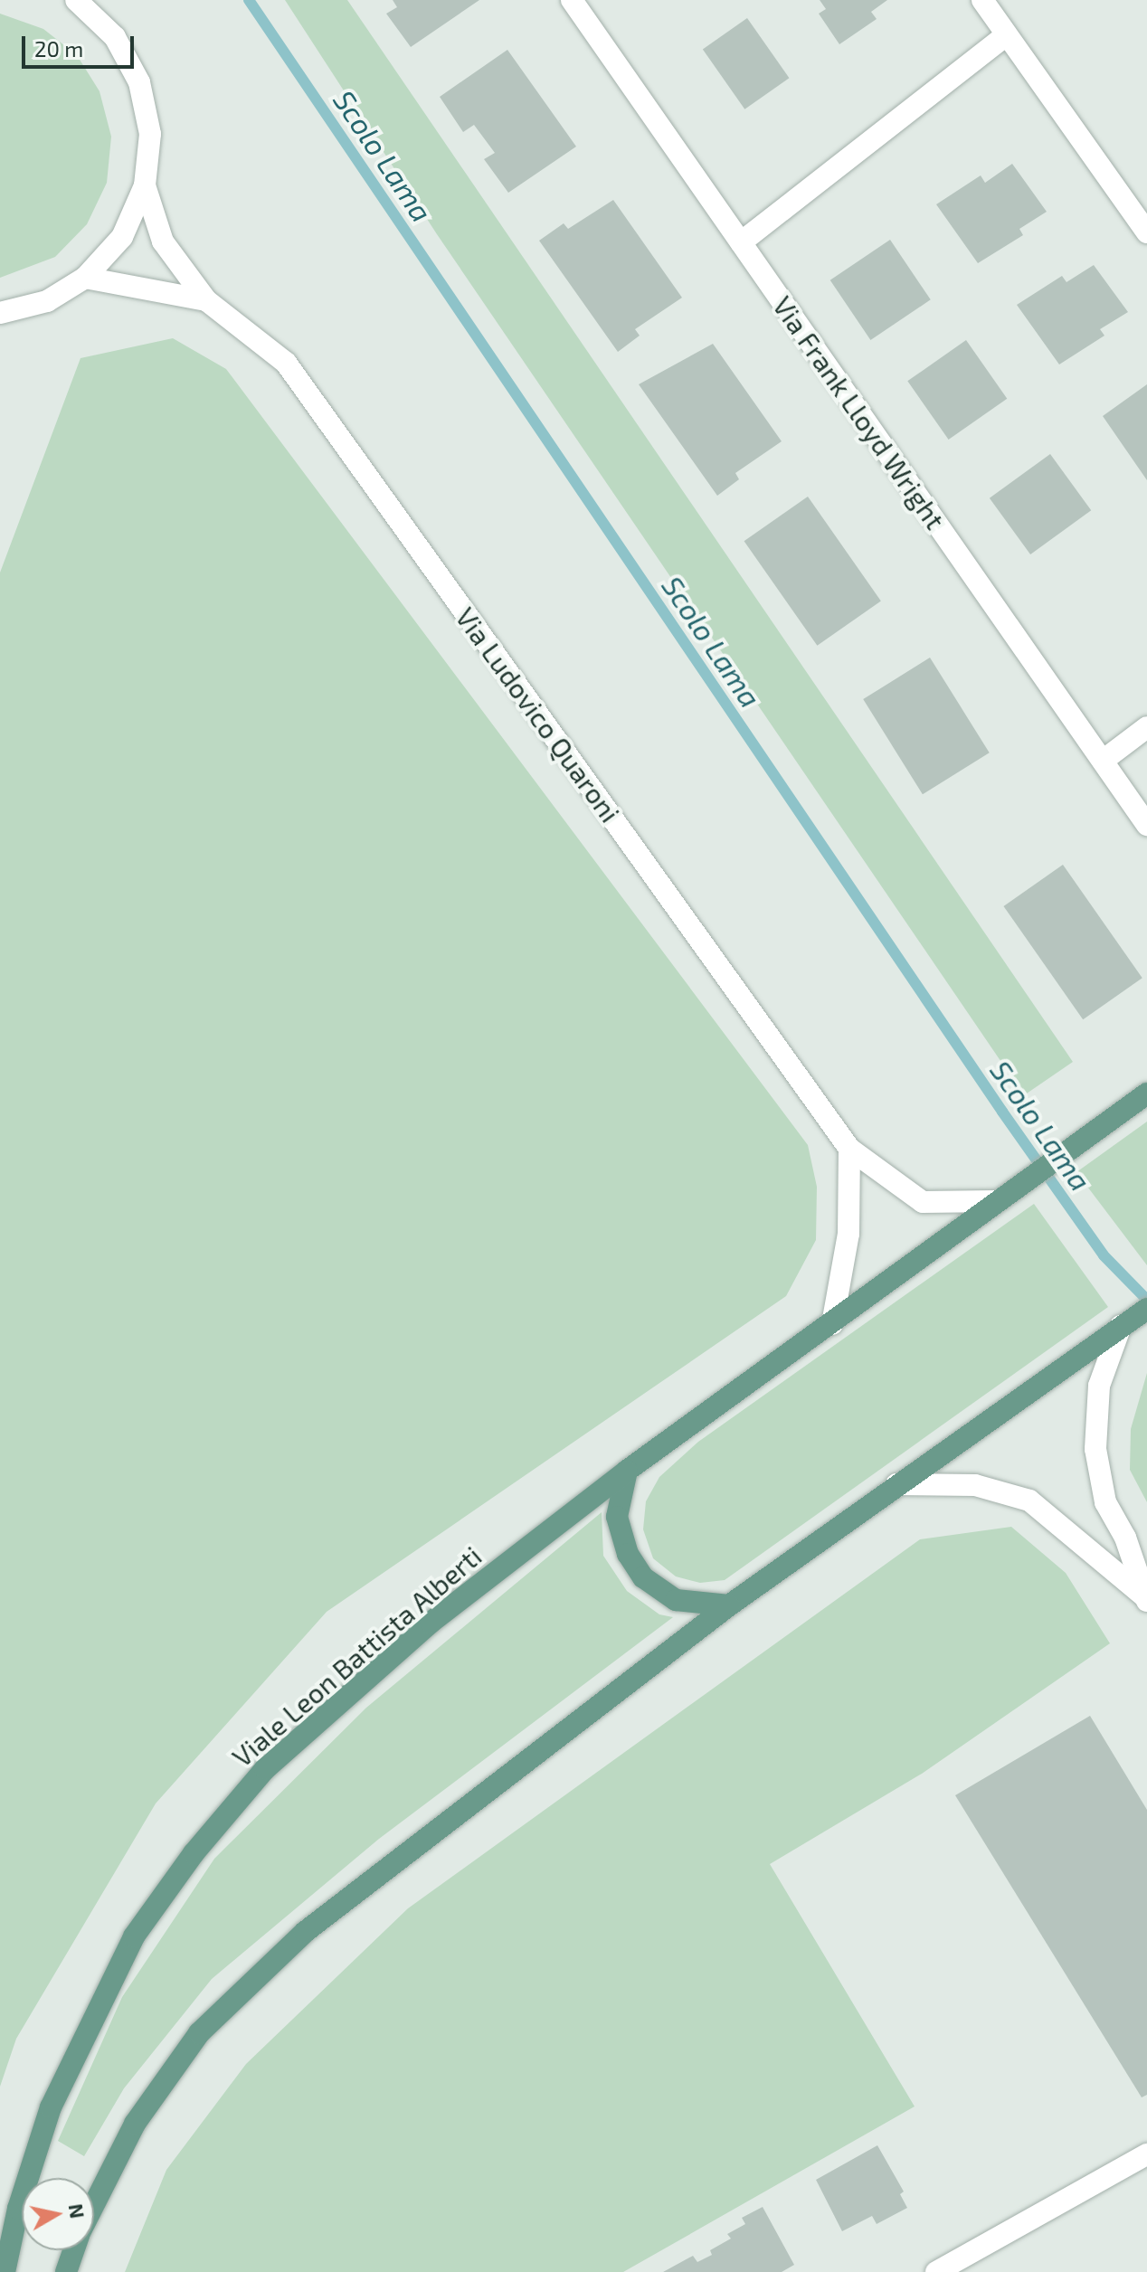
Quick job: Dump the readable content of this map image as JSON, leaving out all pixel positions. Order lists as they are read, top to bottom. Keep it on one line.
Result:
{"streets":{"main road":["Viale Leon Battista Alberti"],"street":["Via Frank Lloyd Wright","Via Ludovico Quaroni"]},"crossings":[["Via Ludovico Quaroni","Viale Leon Battista Alberti"]],"water":["Scolo Lama"],"scale_bar":"20 m","north":"right"}
